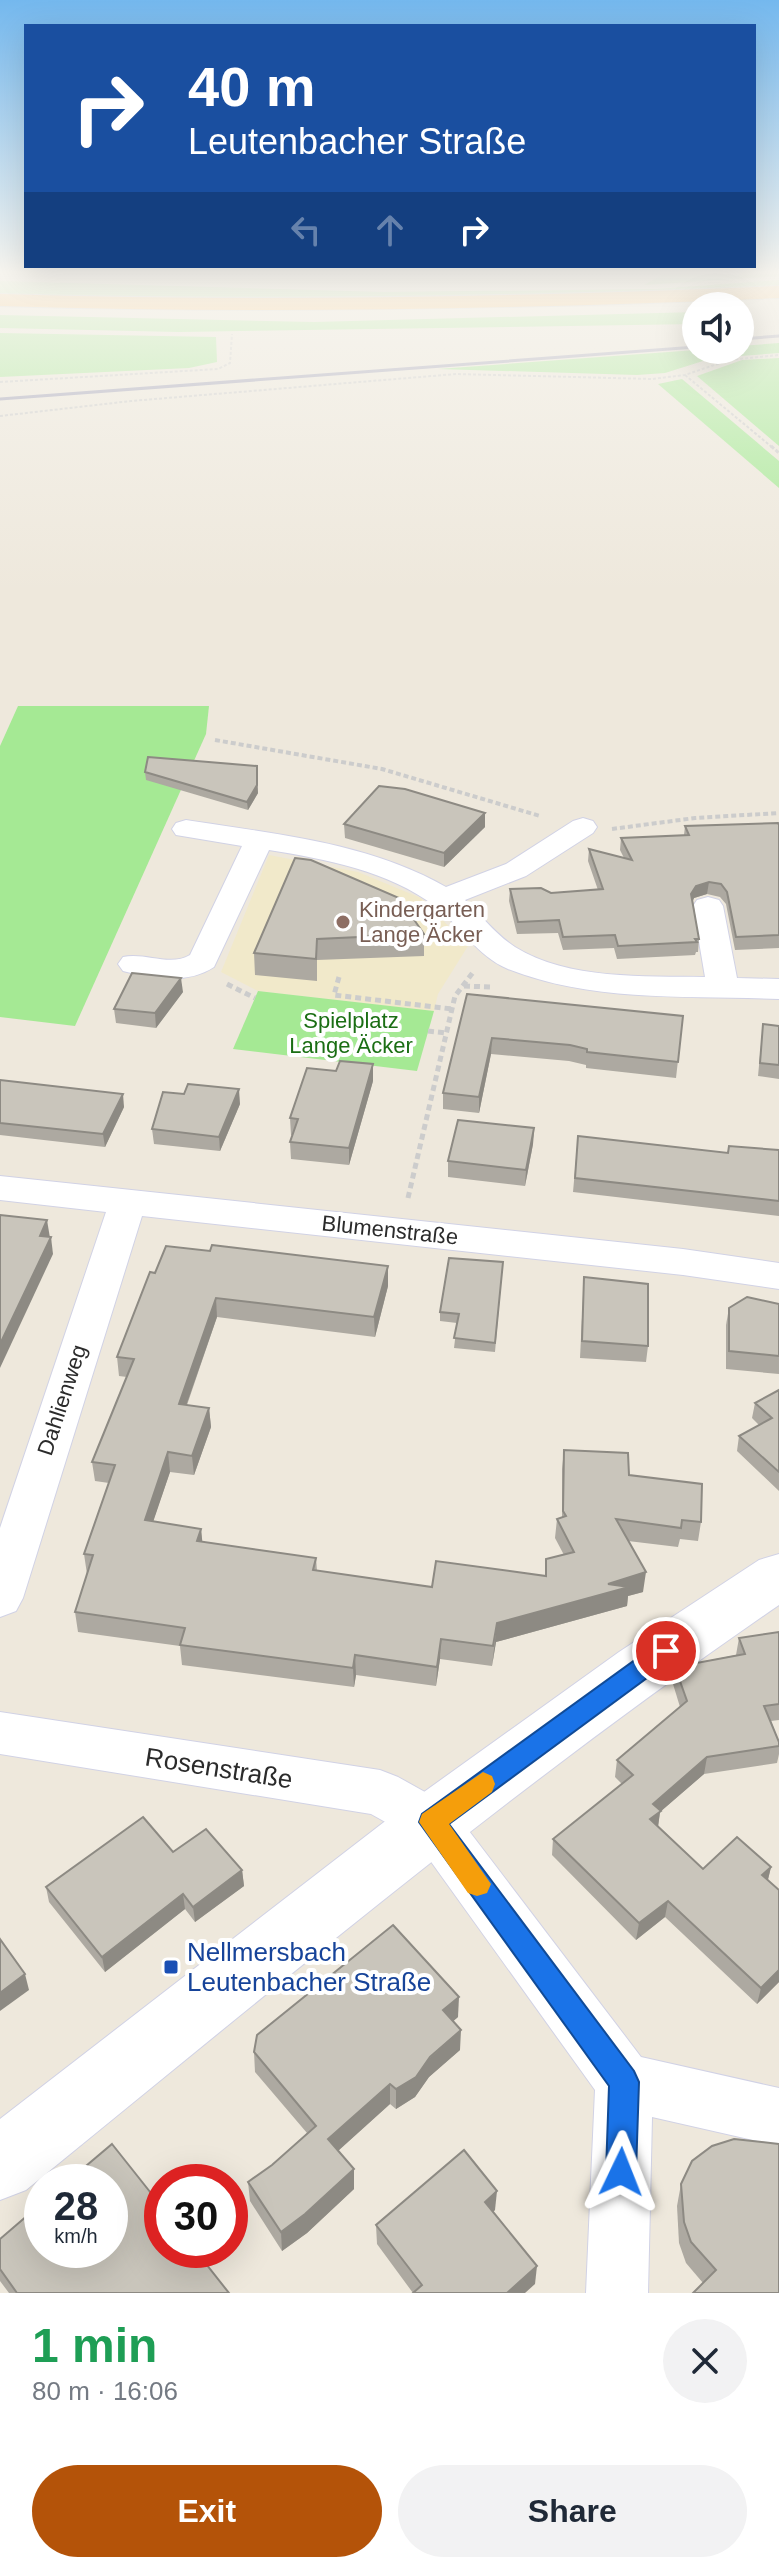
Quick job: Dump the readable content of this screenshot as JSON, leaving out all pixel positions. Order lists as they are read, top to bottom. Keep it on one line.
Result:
{"streets":{"street":["Blumenstraße","Dahlienweg","Rosenstraße"]},"crossings":[["Blumenstraße","Dahlienweg"]],"parks":["Spielplatz Lange Äcker"],"places":{"other":["Kindergarten Lange Äcker"],"transit":["Nellmersbach Leutenbacher Straße"]},"page":{"turn":["40 m","Leutenbacher Straße"],"speed":"28 km/h","limit":"30","heading":["1 min","80 m · 16:06"],"buttons":["Exit","Share"]}}
